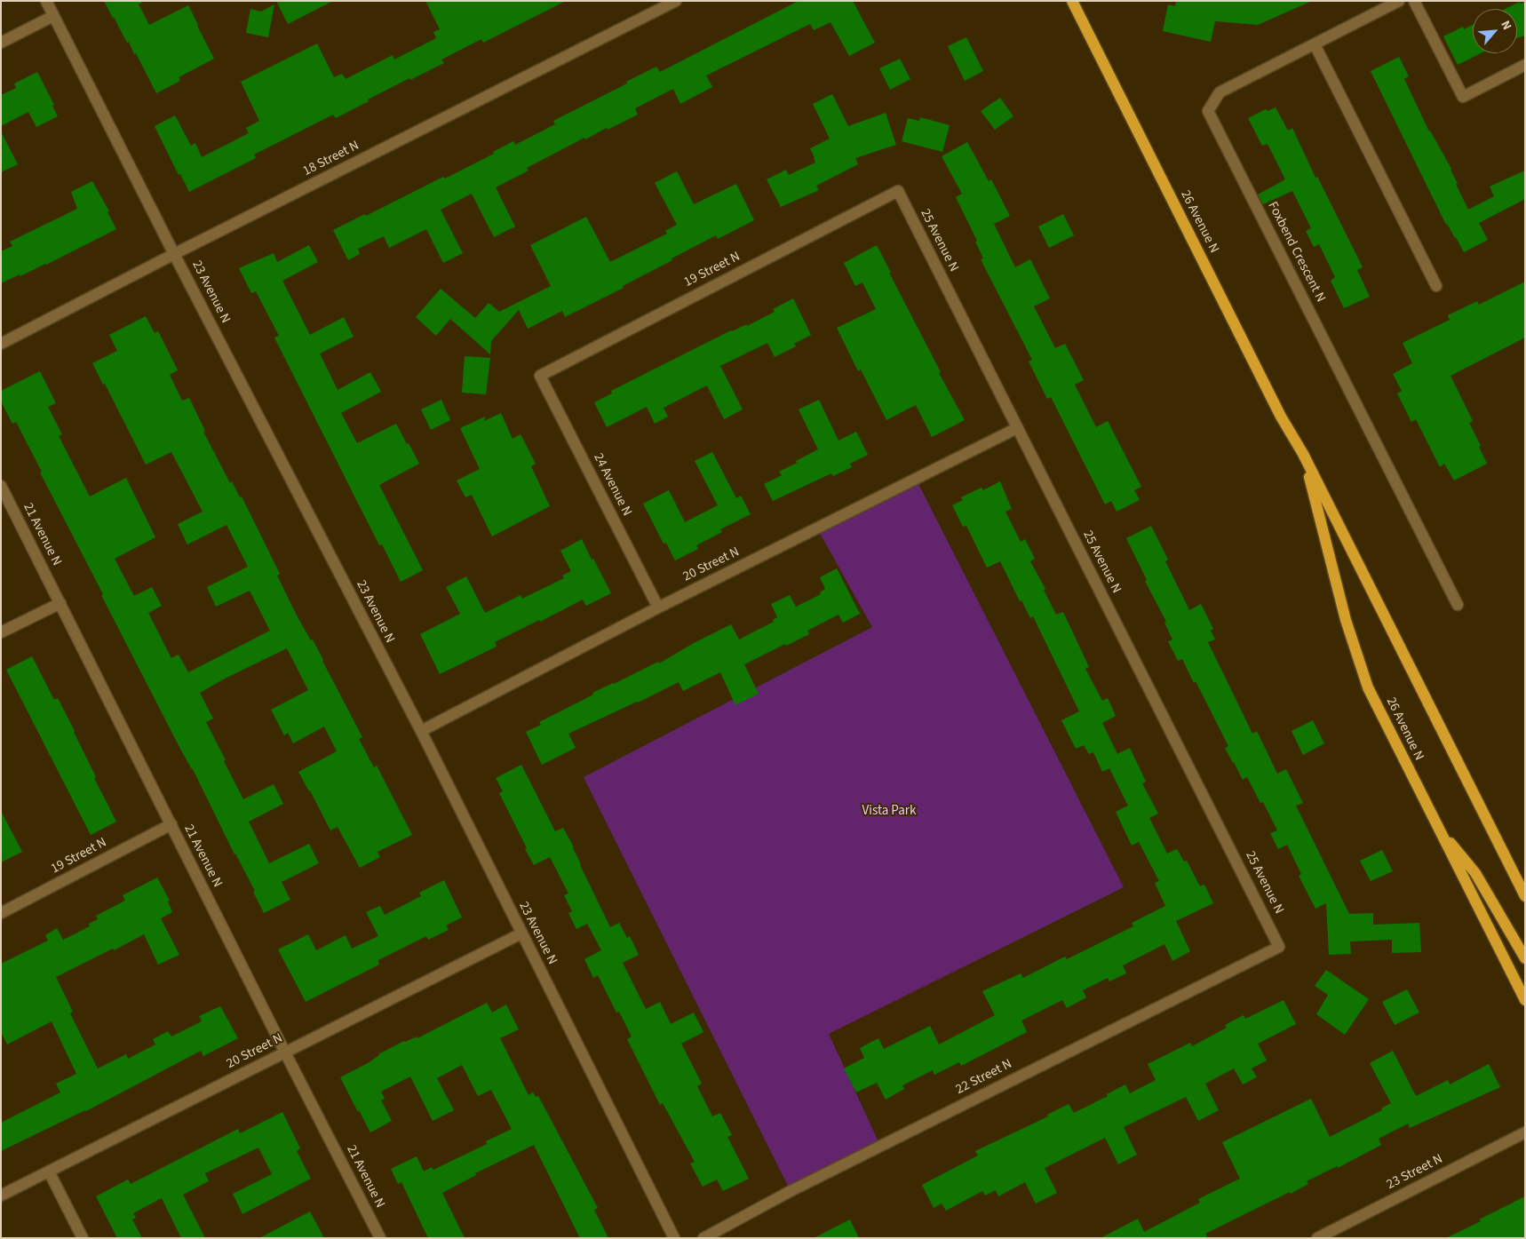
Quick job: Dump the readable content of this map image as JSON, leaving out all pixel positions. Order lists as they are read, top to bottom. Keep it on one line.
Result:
{"streets":{"main road":["26 Avenue N"],"street":["18 Street N","25 Avenue N","Foxbend Crescent N","19 Street N","23 Avenue N","24 Avenue N","21 Avenue N","20 Street N","22 Street N","23 Street N"]},"crossings":[["18 Street N","23 Avenue N"],["25 Avenue N","19 Street N"],["25 Avenue N","20 Street N"],["25 Avenue N","22 Street N"],["19 Street N","24 Avenue N"],["19 Street N","21 Avenue N"],["23 Avenue N","20 Street N"],["24 Avenue N","20 Street N"],["21 Avenue N","20 Street N"]],"parks":["Vista Park"],"north":"top right"}
